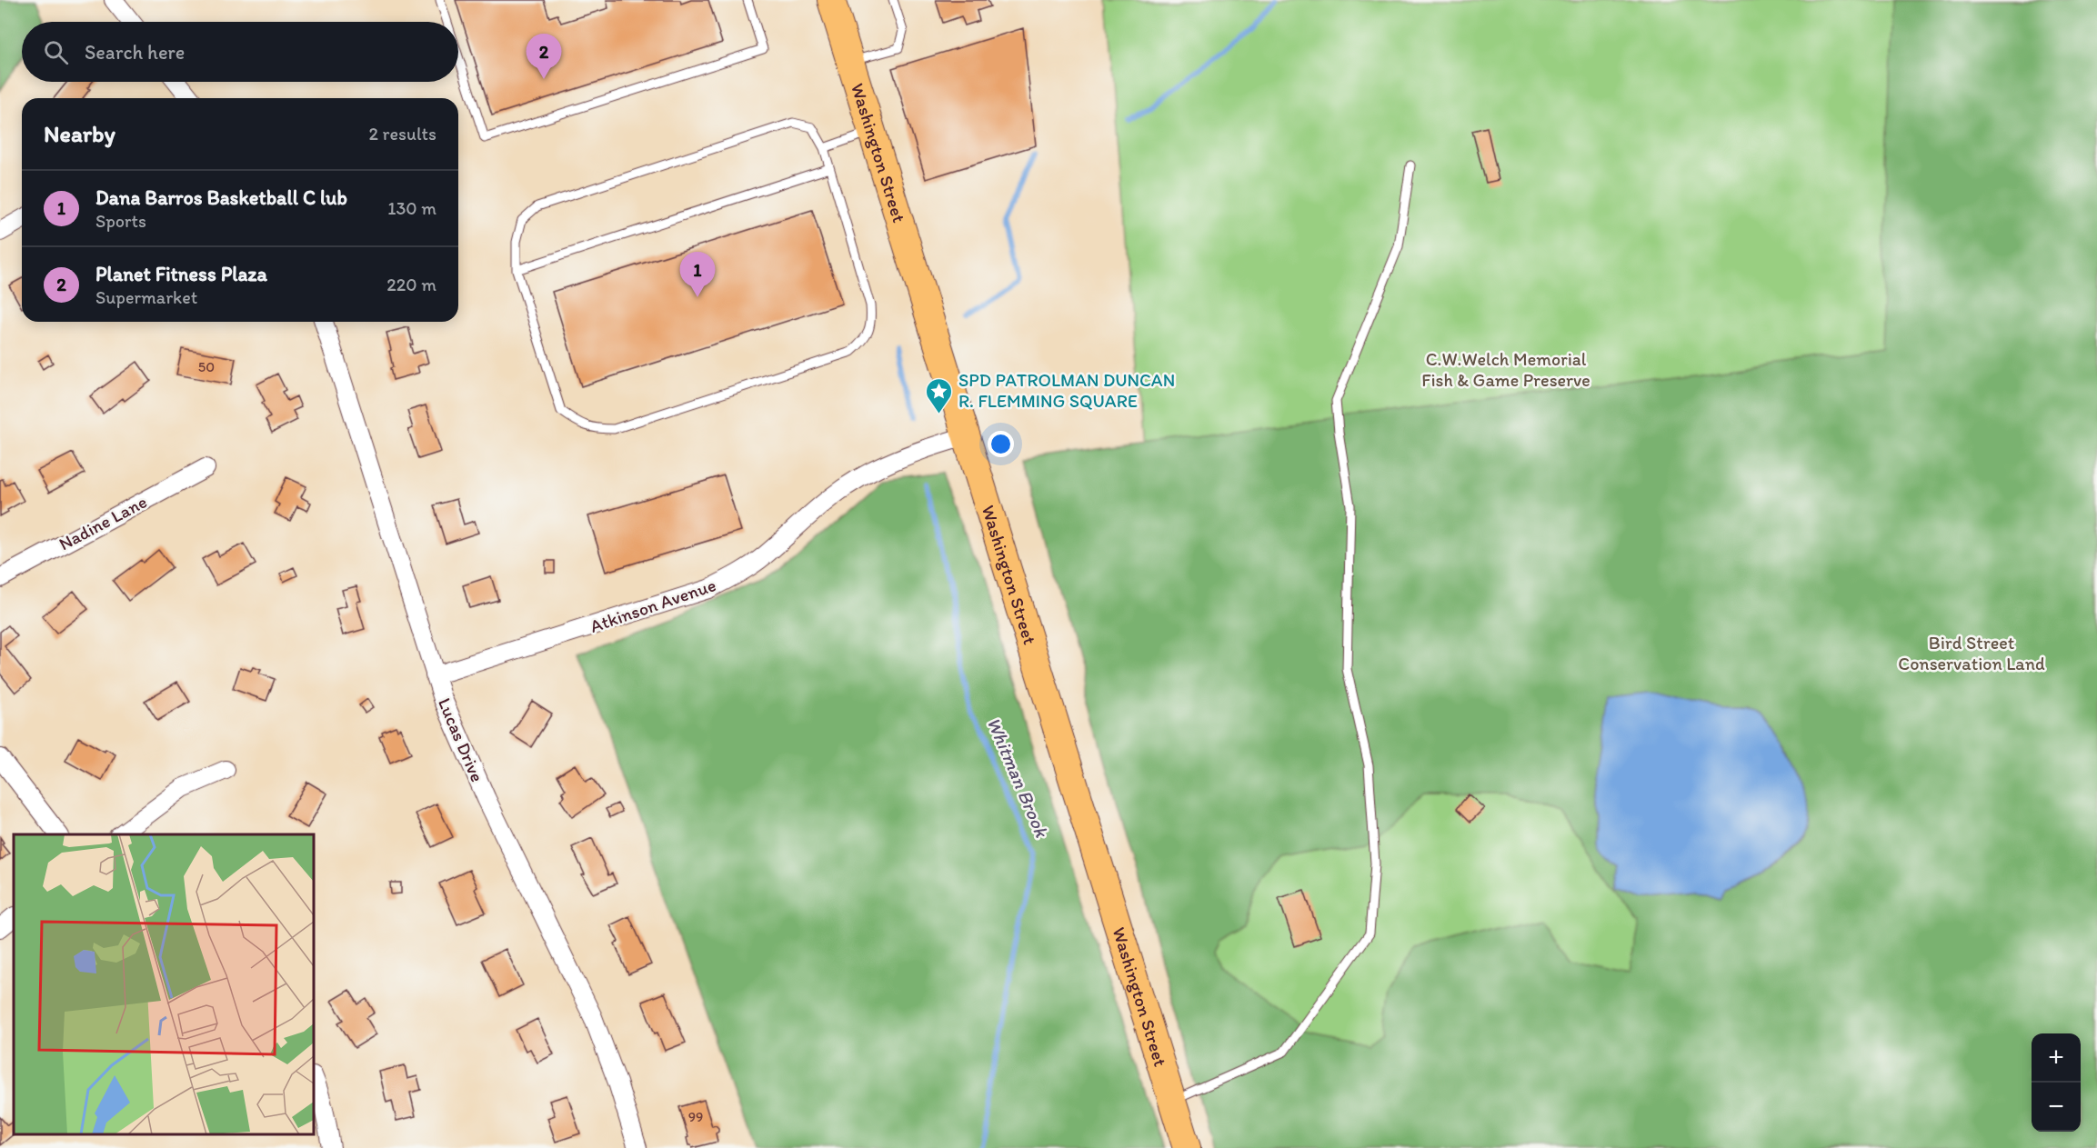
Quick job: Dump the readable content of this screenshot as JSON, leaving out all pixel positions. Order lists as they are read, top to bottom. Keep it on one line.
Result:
{"streets":{"main road":["Washington Street"],"street":["Nadine Lane","Atkinson Avenue","Lucas Drive"]},"crossings":[["Washington Street","Atkinson Avenue"],["Atkinson Avenue","Lucas Drive"]],"water":["Whitman Brook"],"parks":["C.W.Welch Memorial Fish & Game Preserve","Bird Street Conservation Land"],"places":{"place":["SPD PATROLMAN DUNCAN R. FLEMMING SQUARE"]},"house_numbers":["50","99"],"page":{"search":"Search here","pins":["2","1"],"heading":["Nearby","2 results"],"list":[{"mark":"1","name":"Dana Barros Basketball C lub","note":"Sports","value":"130 m"},{"mark":"2","name":"Planet Fitness Plaza","note":"Supermarket","value":"220 m"}],"map_buttons":["+","−"]}}
